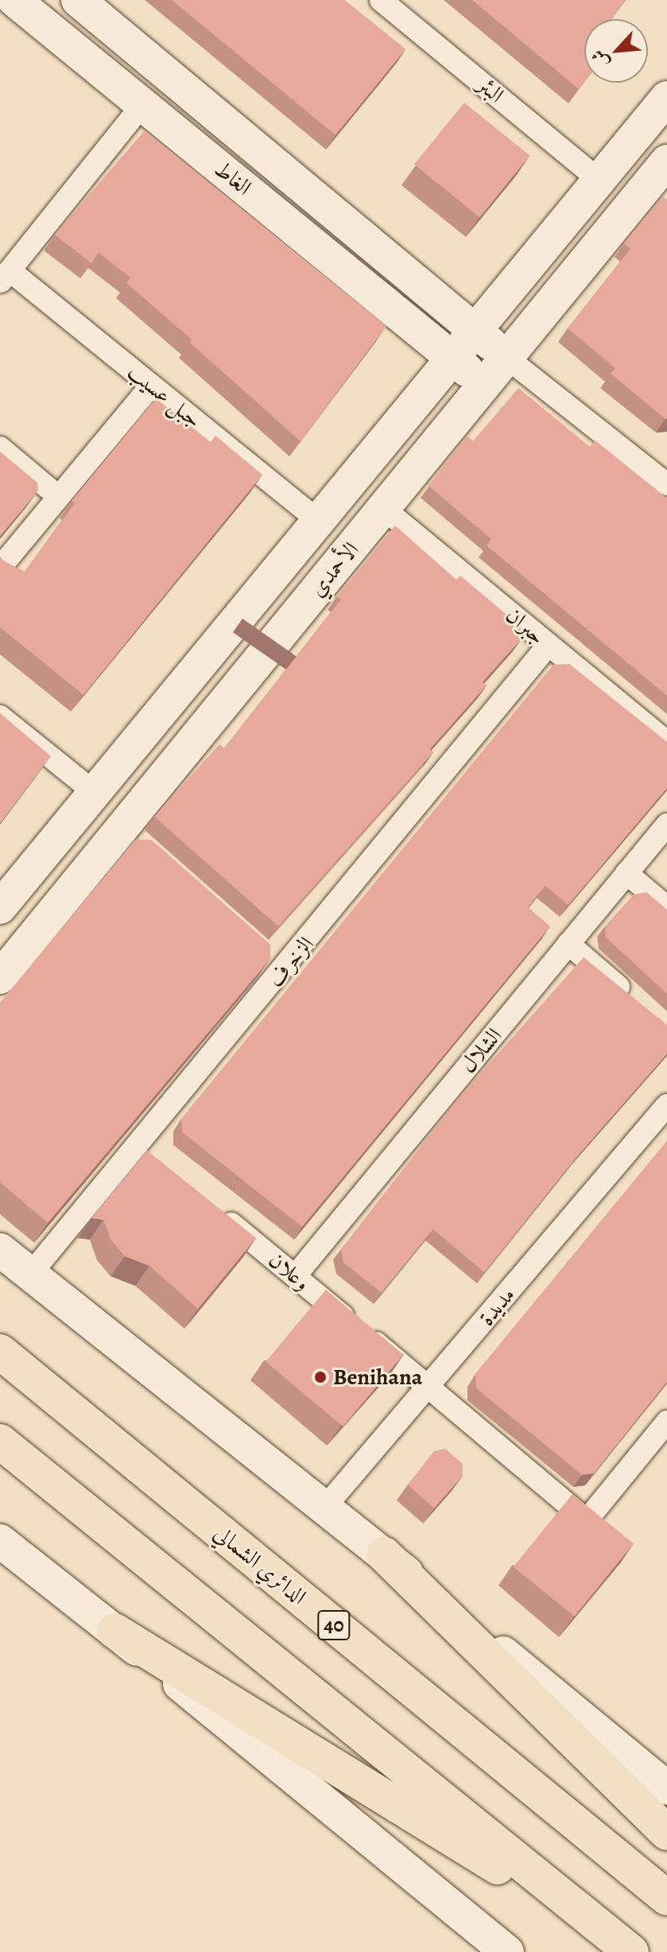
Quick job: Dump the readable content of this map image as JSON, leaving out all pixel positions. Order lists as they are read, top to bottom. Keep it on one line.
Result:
{"streets":{"highway":["الدائري الشمالي","40"],"street":["البئر","الغاط","جبل عسيب","الأحمدي","جبران","الزخرف","الشلال","وعلان","مديدة"]},"crossings":[["البئر","الأحمدي"],["الغاط","الأحمدي"],["جبل عسيب","الأحمدي"],["الأحمدي","جبران"],["جبران","الزخرف"],["الشلال","وعلان"],["وعلان","مديدة"]],"places":["Benihana"],"north":"bottom left"}
